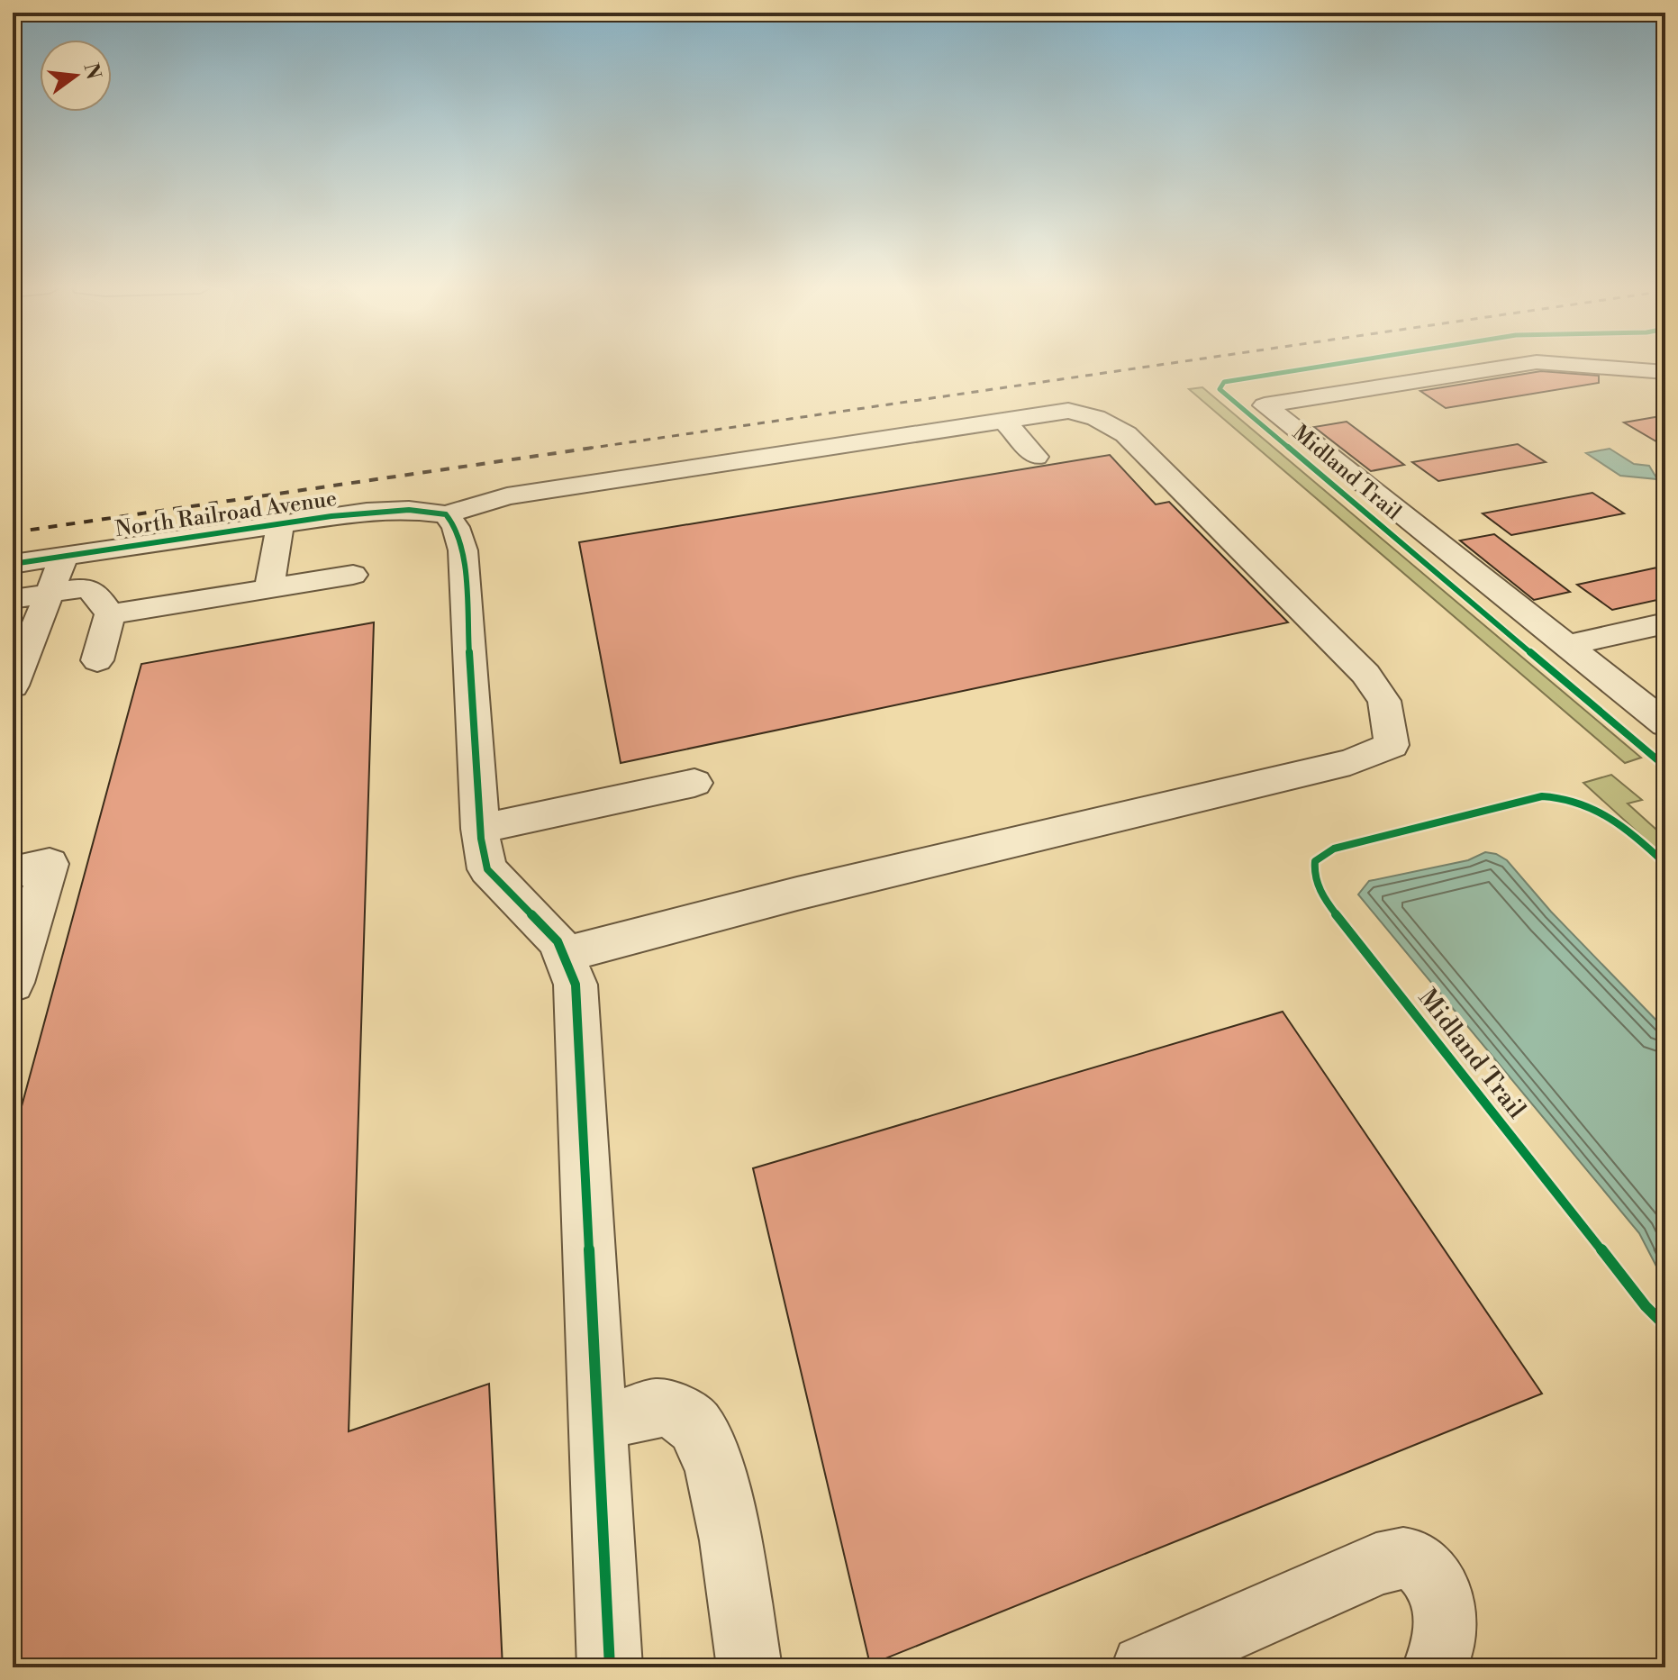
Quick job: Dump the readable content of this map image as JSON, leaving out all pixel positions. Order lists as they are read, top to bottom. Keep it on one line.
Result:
{"streets":{"street":["North Railroad Avenue"],"cycle path":["Midland Trail"]},"north":"right"}
